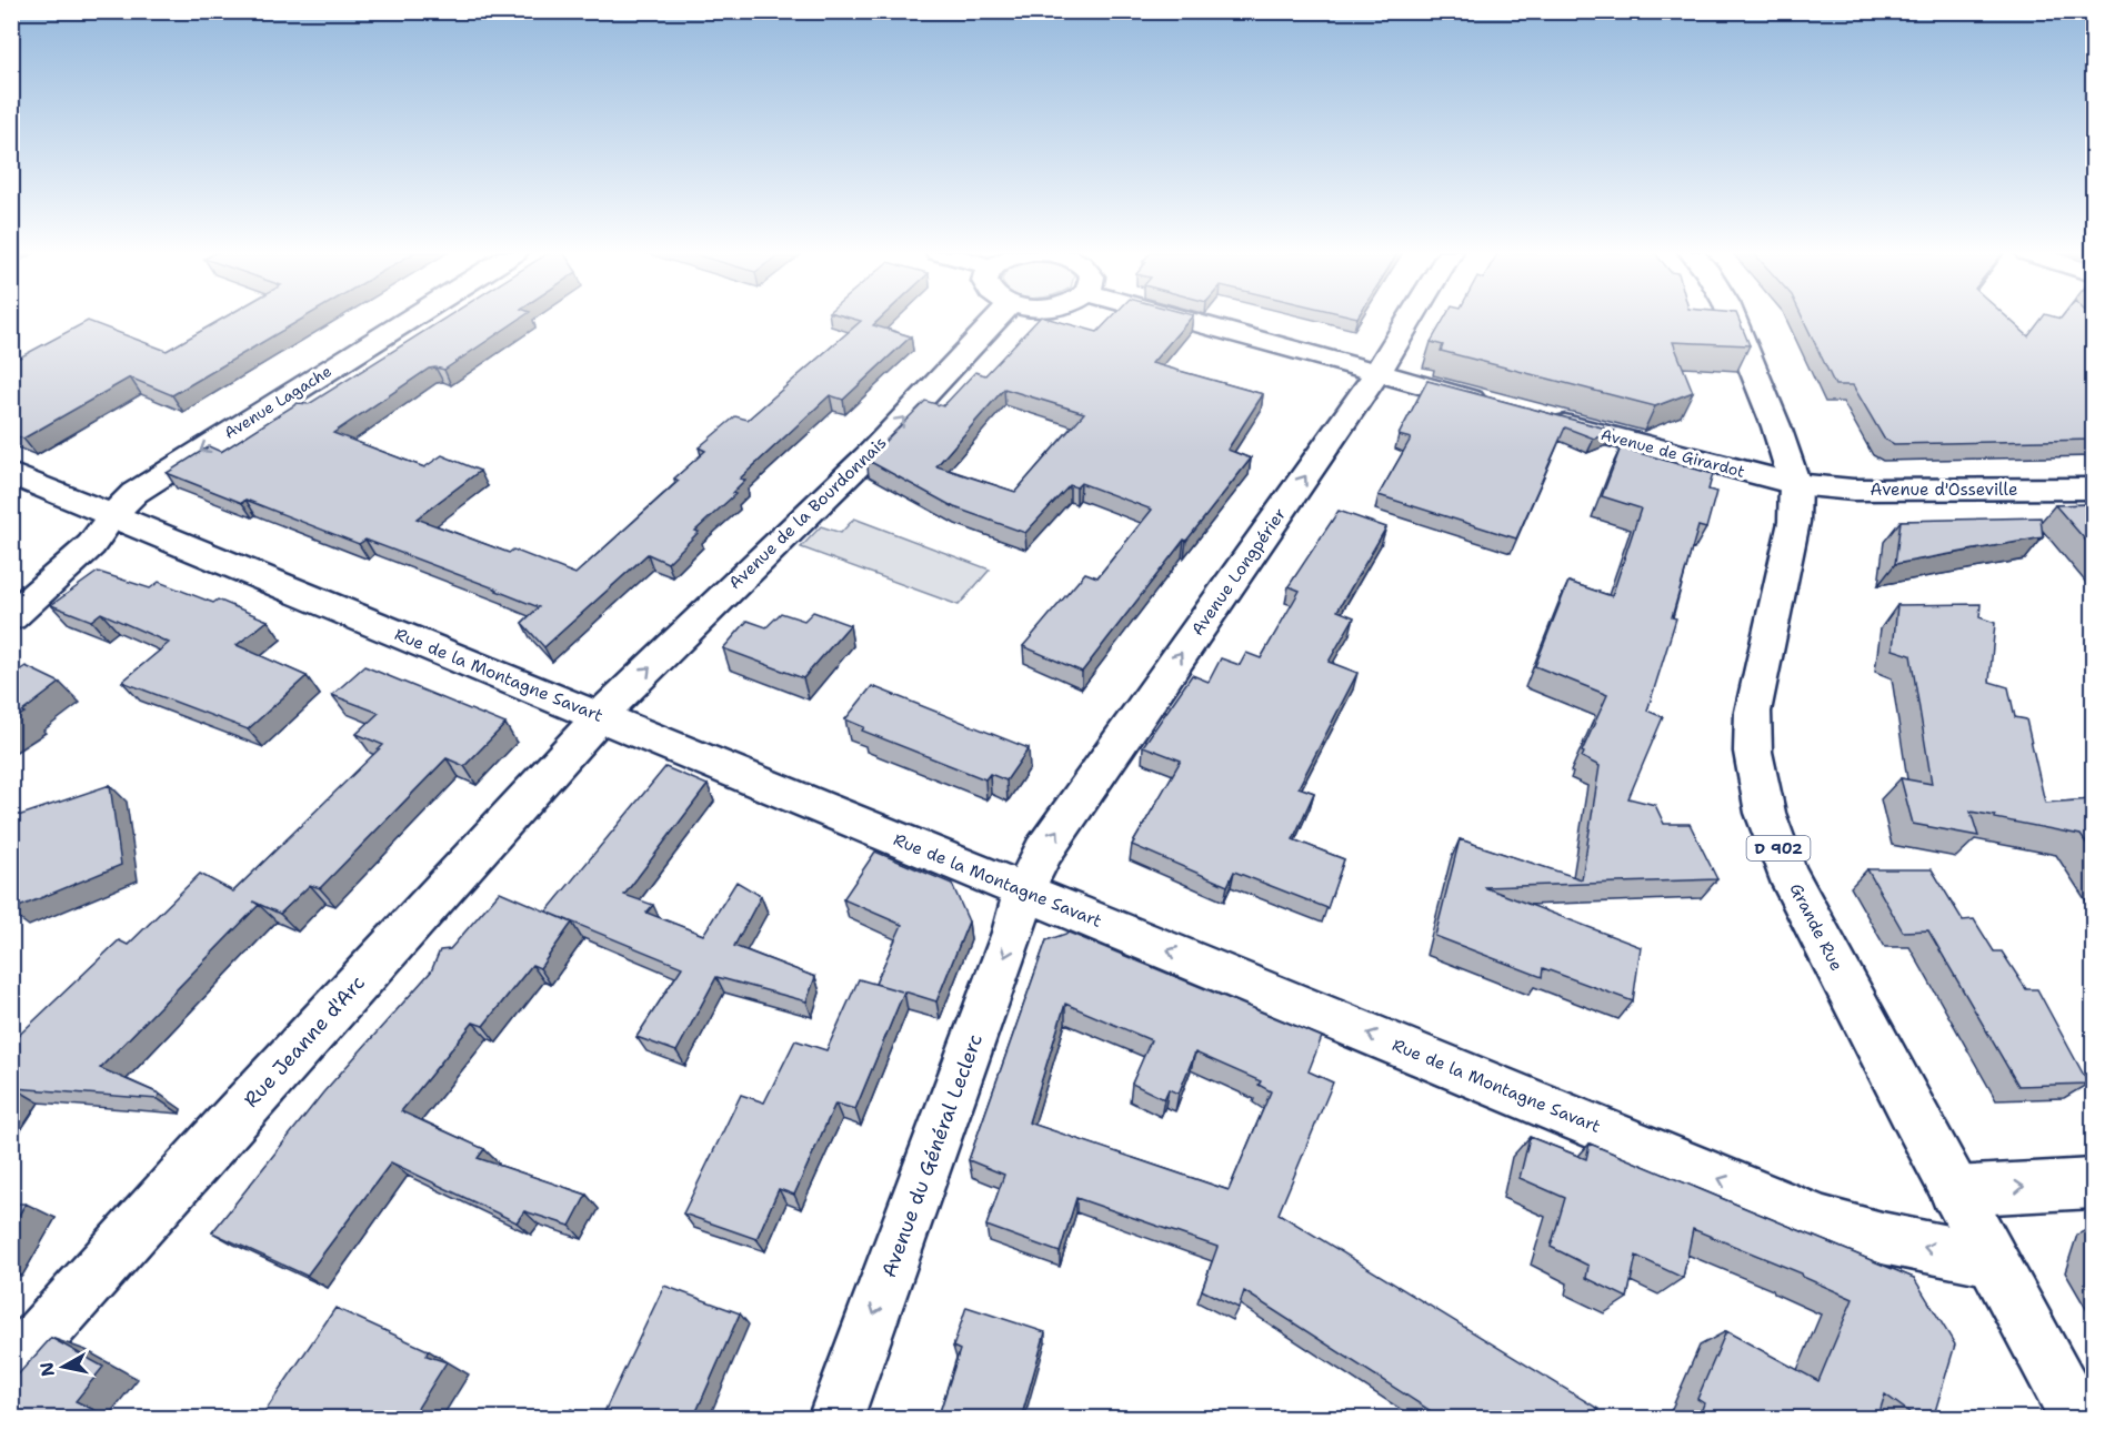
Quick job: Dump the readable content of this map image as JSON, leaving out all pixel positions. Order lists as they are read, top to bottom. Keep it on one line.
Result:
{"streets":{"street":["Avenue Lagache","Avenue de Girardot","Avenue d'Osseville","Avenue de la Bourdonnais","Avenue Longpérier","Rue de la Montagne Savart","D 902","Grande Rue","Rue Jeanne d'Arc","Avenue du Général Leclerc"]},"crossings":[["Avenue Lagache","Rue de la Montagne Savart"],["Avenue de Girardot","Avenue d'Osseville"],["Avenue de Girardot","Grande Rue"],["Avenue d'Osseville","Grande Rue"],["Avenue de la Bourdonnais","Rue de la Montagne Savart"],["Avenue de la Bourdonnais","Rue Jeanne d'Arc"],["Avenue Longpérier","Rue de la Montagne Savart"],["Avenue Longpérier","Avenue du Général Leclerc"],["Rue de la Montagne Savart","Grande Rue"],["Rue de la Montagne Savart","Rue Jeanne d'Arc"],["Rue de la Montagne Savart","Avenue du Général Leclerc"]],"one_way":["Avenue Lagache","Avenue de la Bourdonnais","Avenue Longpérier","Rue de la Montagne Savart","Avenue du Général Leclerc"],"north":"left"}
